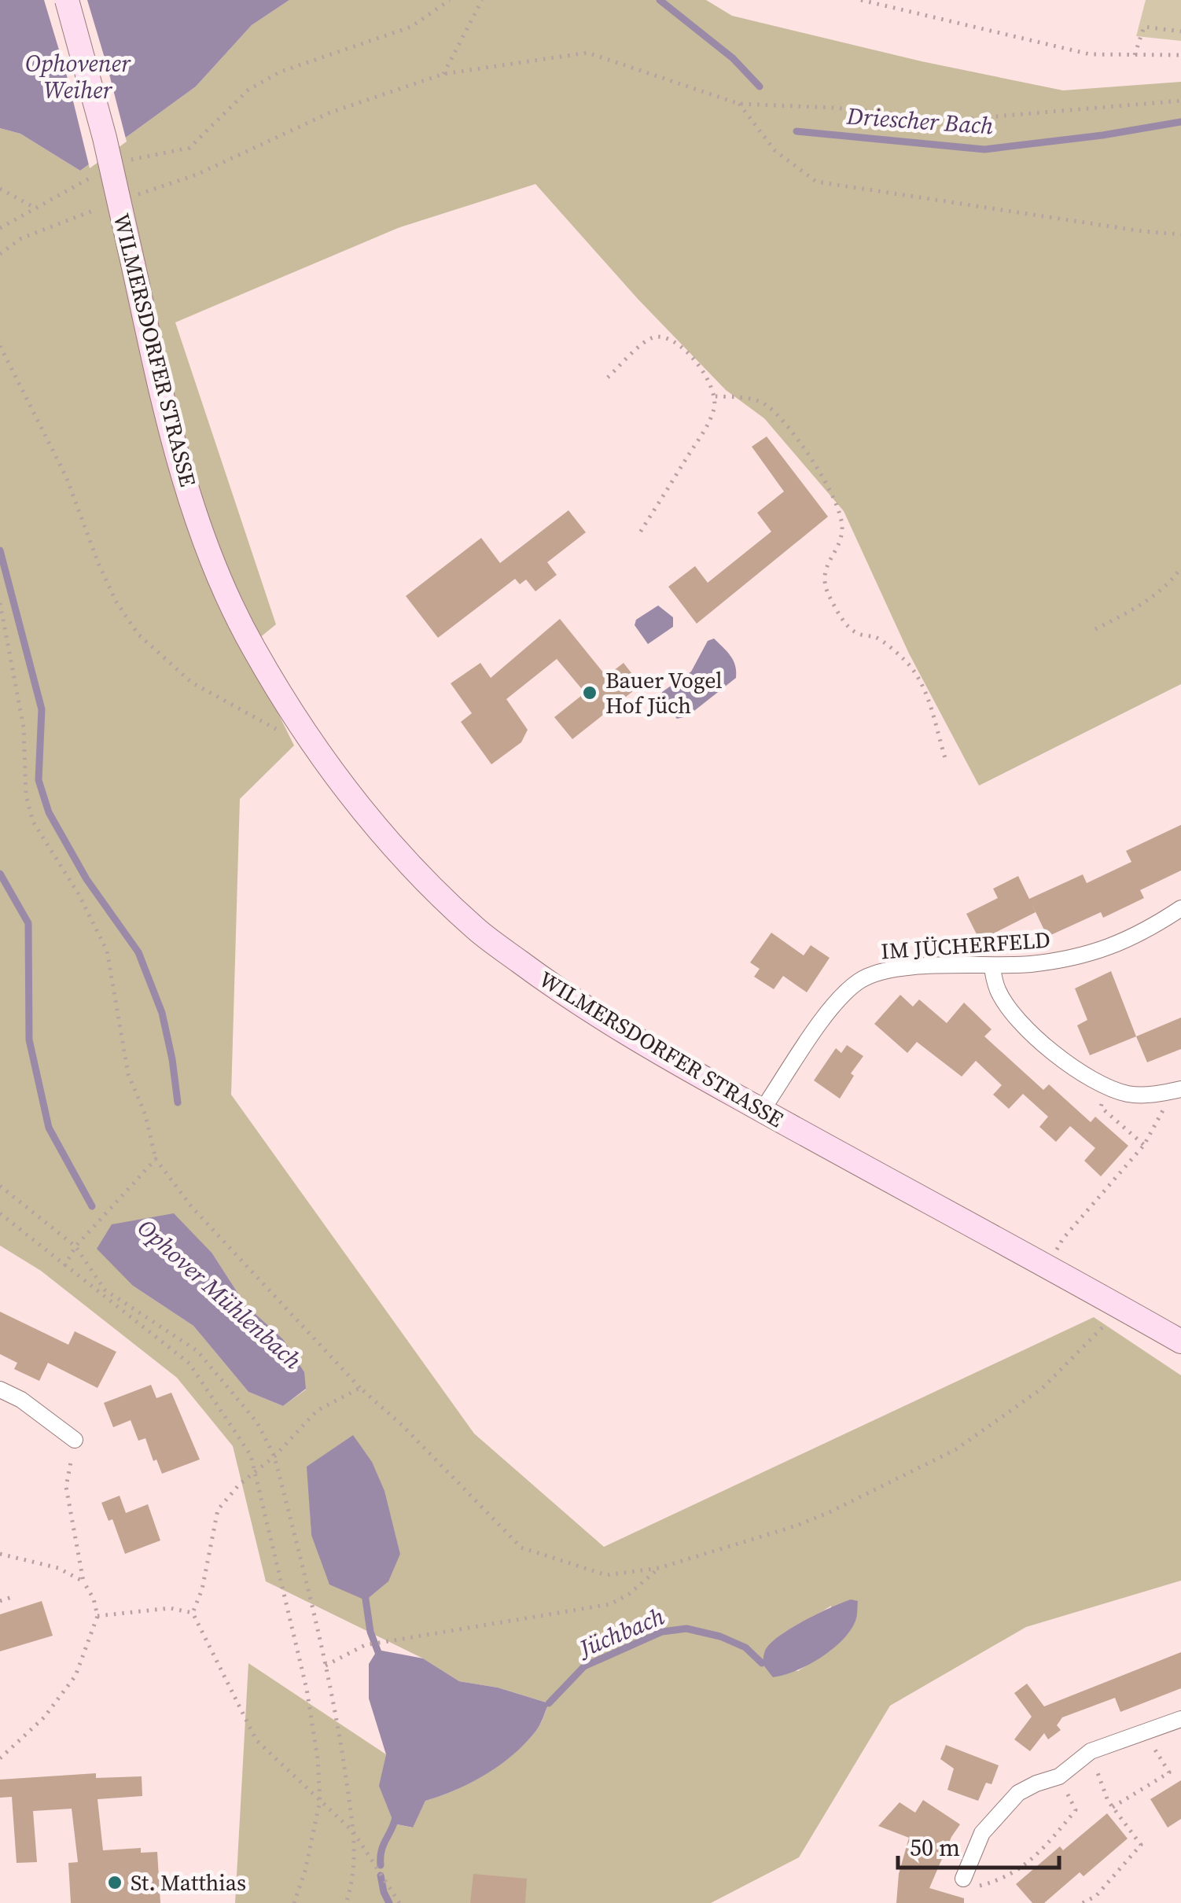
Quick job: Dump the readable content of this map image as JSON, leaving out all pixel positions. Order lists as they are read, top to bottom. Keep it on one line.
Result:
{"streets":{"street":["WILMERSDORFER STRASSE","IM JÜCHERFELD"]},"crossings":[["WILMERSDORFER STRASSE","IM JÜCHERFELD"]],"water":["Ophovener Weiher","Driescher Bach","Ophover Mühlenbach","Jüchbach"],"places":["Bauer Vogel Hof Jüch","St. Matthias"],"scale_bar":"50 m"}
